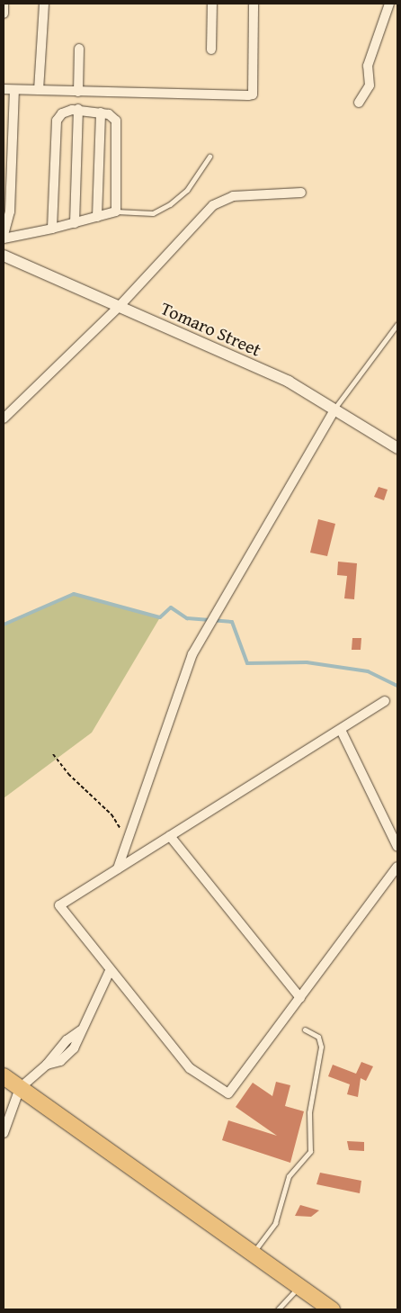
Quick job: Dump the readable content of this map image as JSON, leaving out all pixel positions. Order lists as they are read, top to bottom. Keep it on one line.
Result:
{"streets":{"street":["Tomaro Street"]}}
